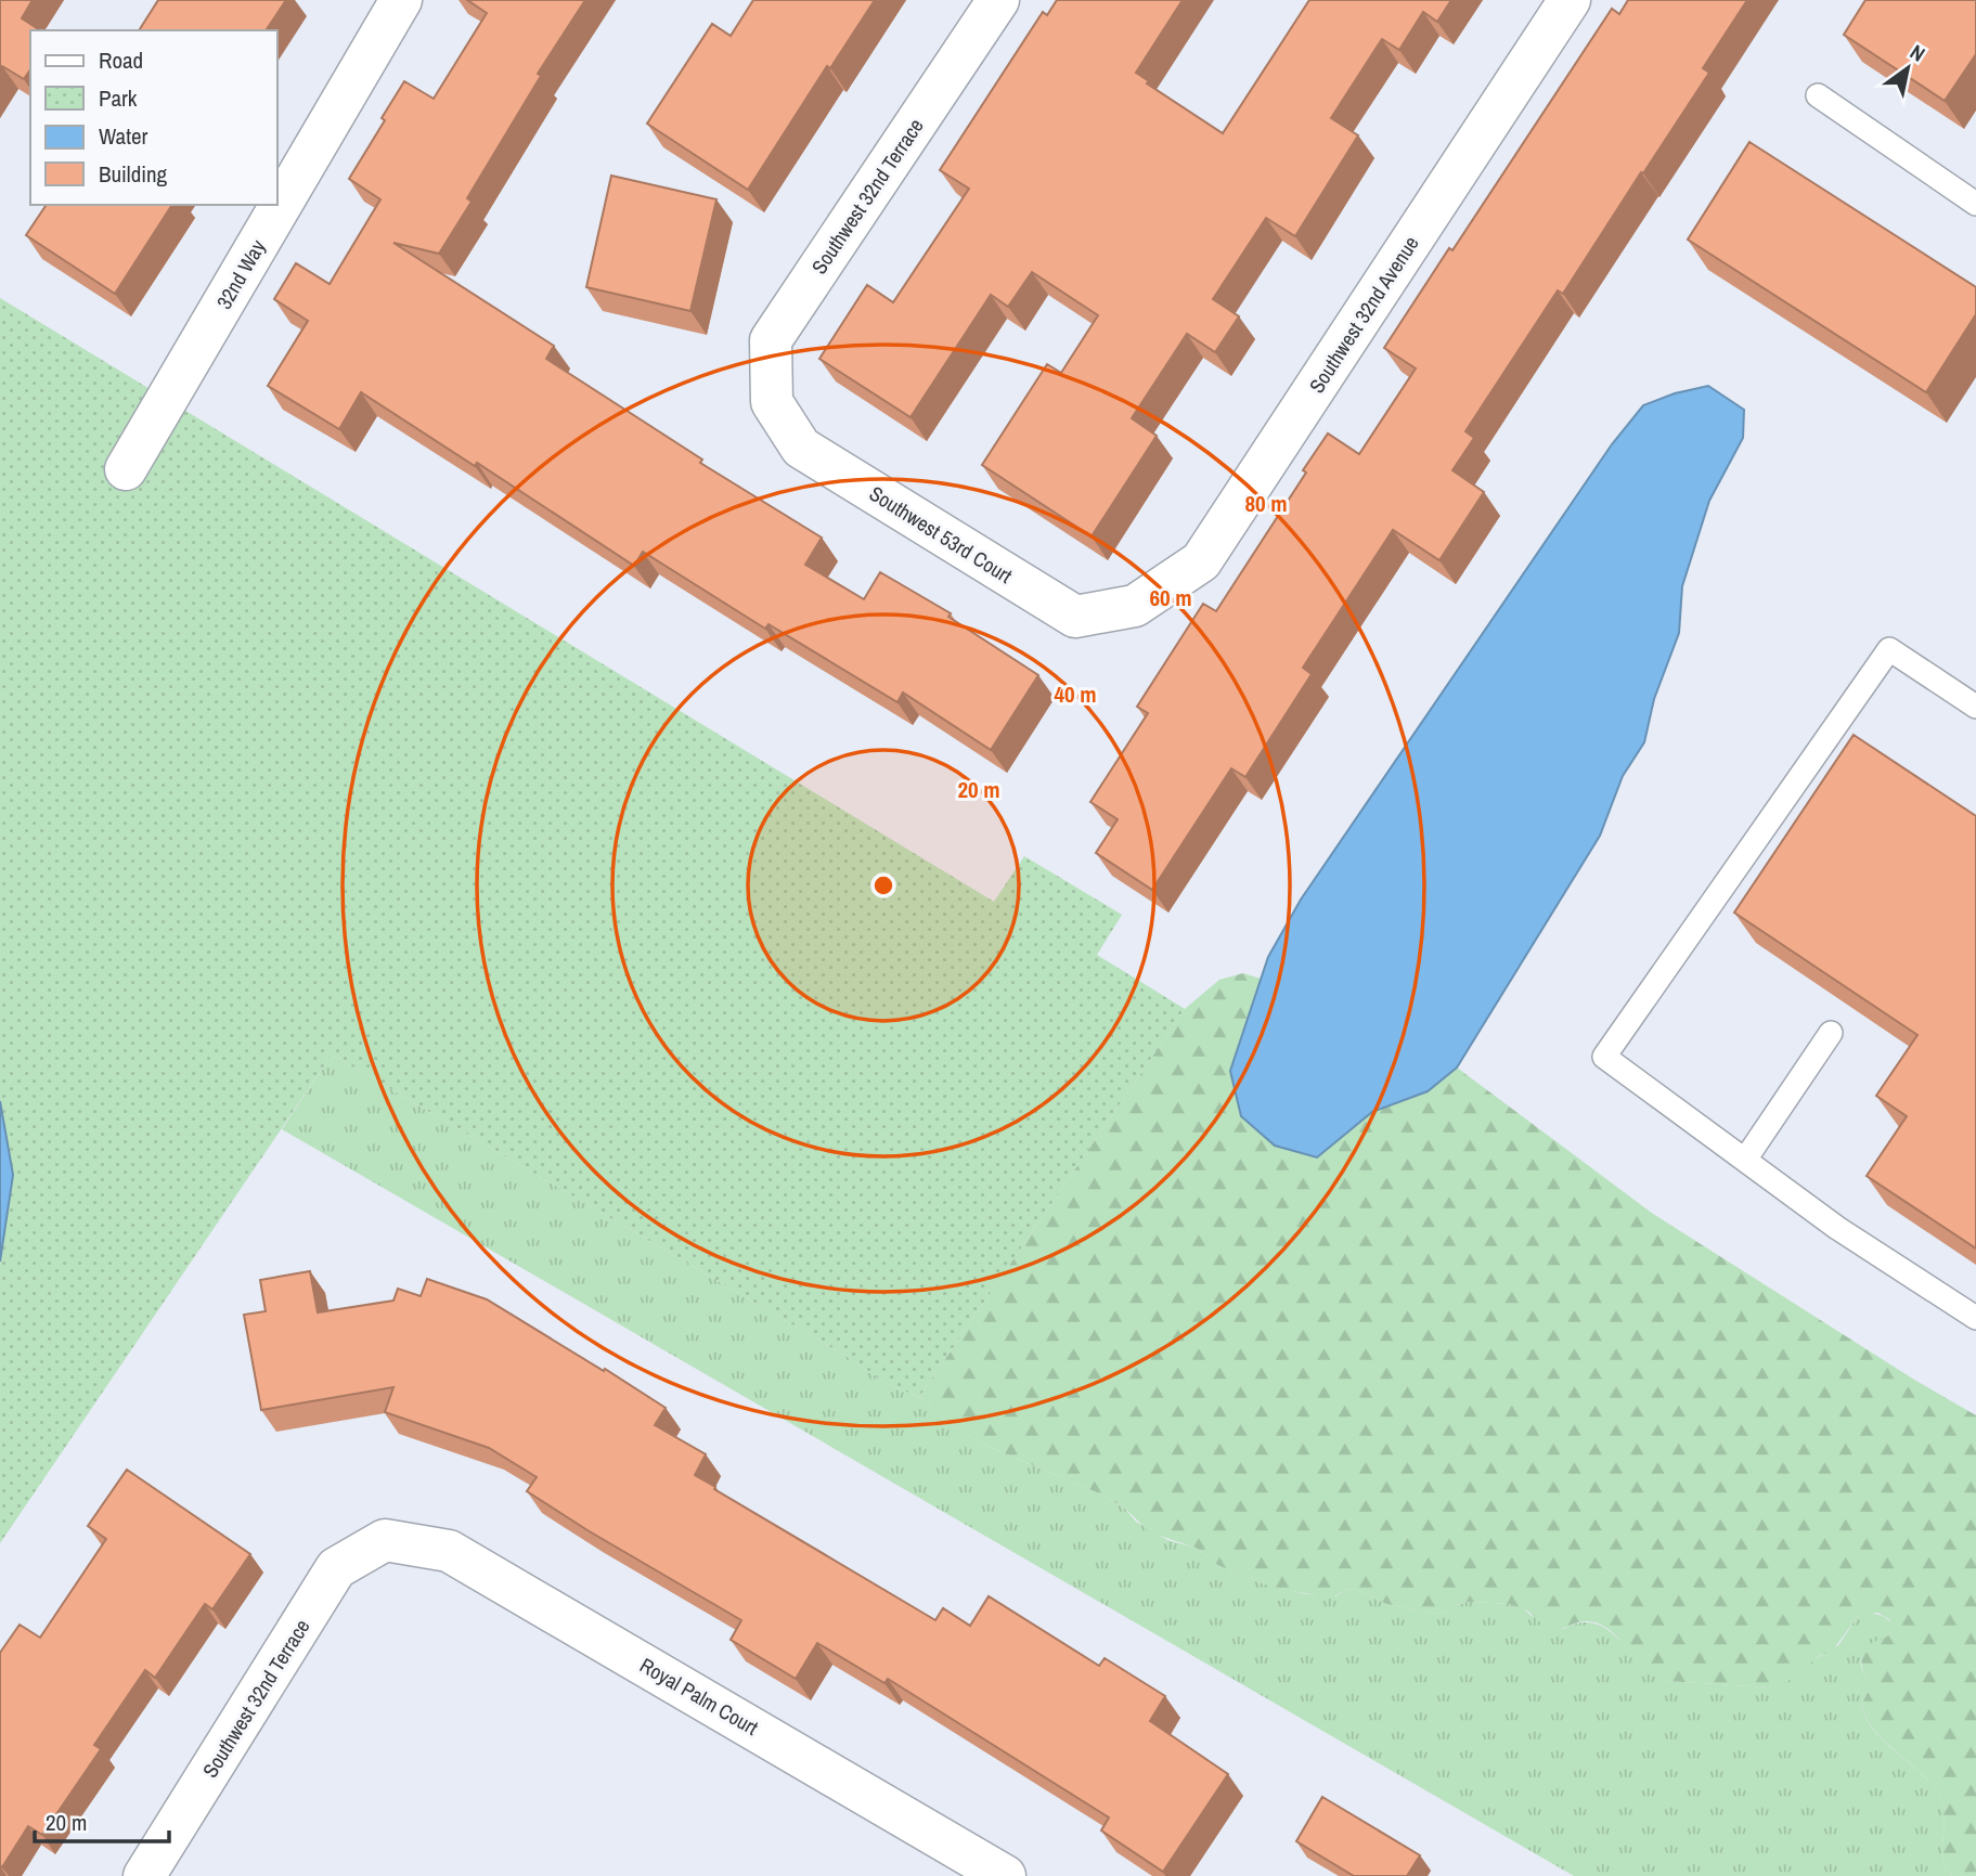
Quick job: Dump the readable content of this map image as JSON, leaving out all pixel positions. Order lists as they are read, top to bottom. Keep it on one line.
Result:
{"streets":{"street":["Southwest 32nd Terrace","32nd Way","Southwest 32nd Avenue","Southwest 53rd Court","Royal Palm Court"]},"crossings":[["Southwest 32nd Terrace","Southwest 53rd Court"],["Southwest 32nd Terrace","Royal Palm Court"],["Southwest 32nd Avenue","Southwest 53rd Court"]],"legend":["Road","Park","Water","Building"],"scale_bar":"20 m","north":"top right","rings":["80 m","60 m","40 m","20 m"]}
